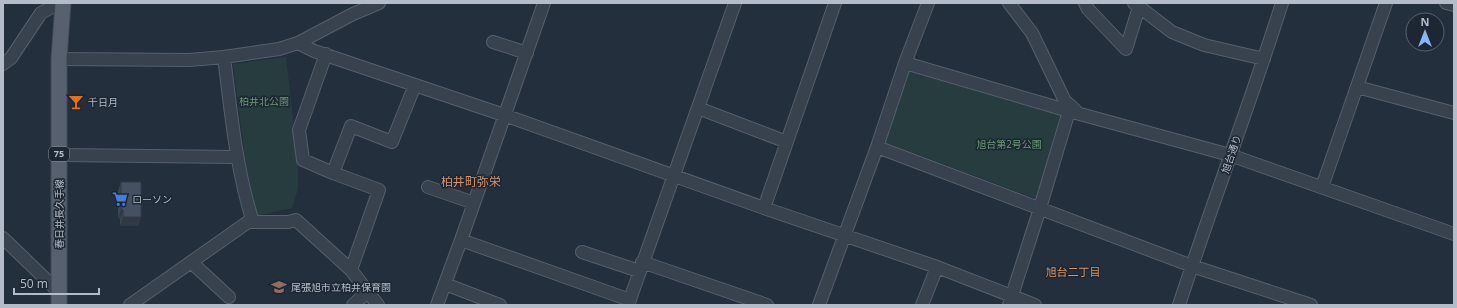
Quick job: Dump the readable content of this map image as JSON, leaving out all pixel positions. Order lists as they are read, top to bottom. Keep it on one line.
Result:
{"streets":{"main road":["75","春日井長久手線"],"street":["旭台通り"]},"districts":["柏井町弥栄","旭台二丁目"],"parks":["柏井北公園","旭台第2号公園"],"places":{"bar":["千日月"],"supermarket":["ローソン"],"school or university":["尾張旭市立柏井保育園"]},"scale_bar":"50 m","north":"top"}
